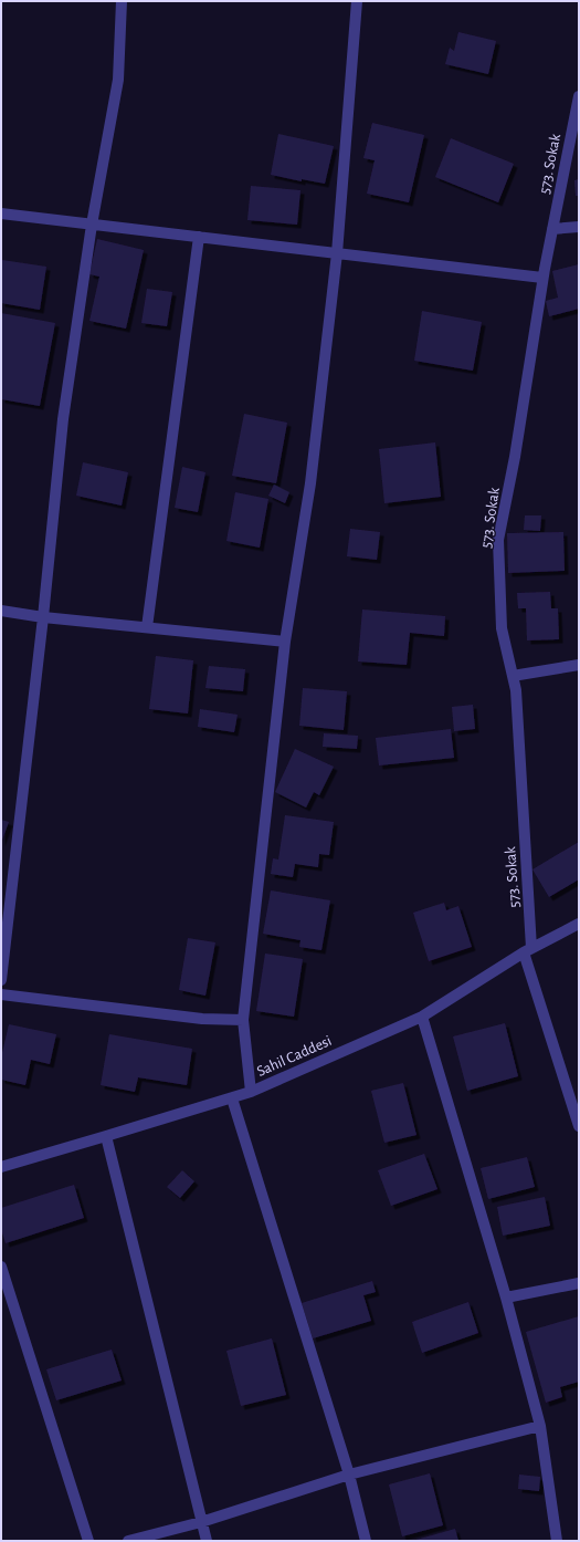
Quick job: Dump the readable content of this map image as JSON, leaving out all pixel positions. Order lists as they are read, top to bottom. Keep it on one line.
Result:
{"streets":{"street":["573. Sokak","Sahil Caddesi"]},"crossings":[["573. Sokak","Sahil Caddesi"]]}
